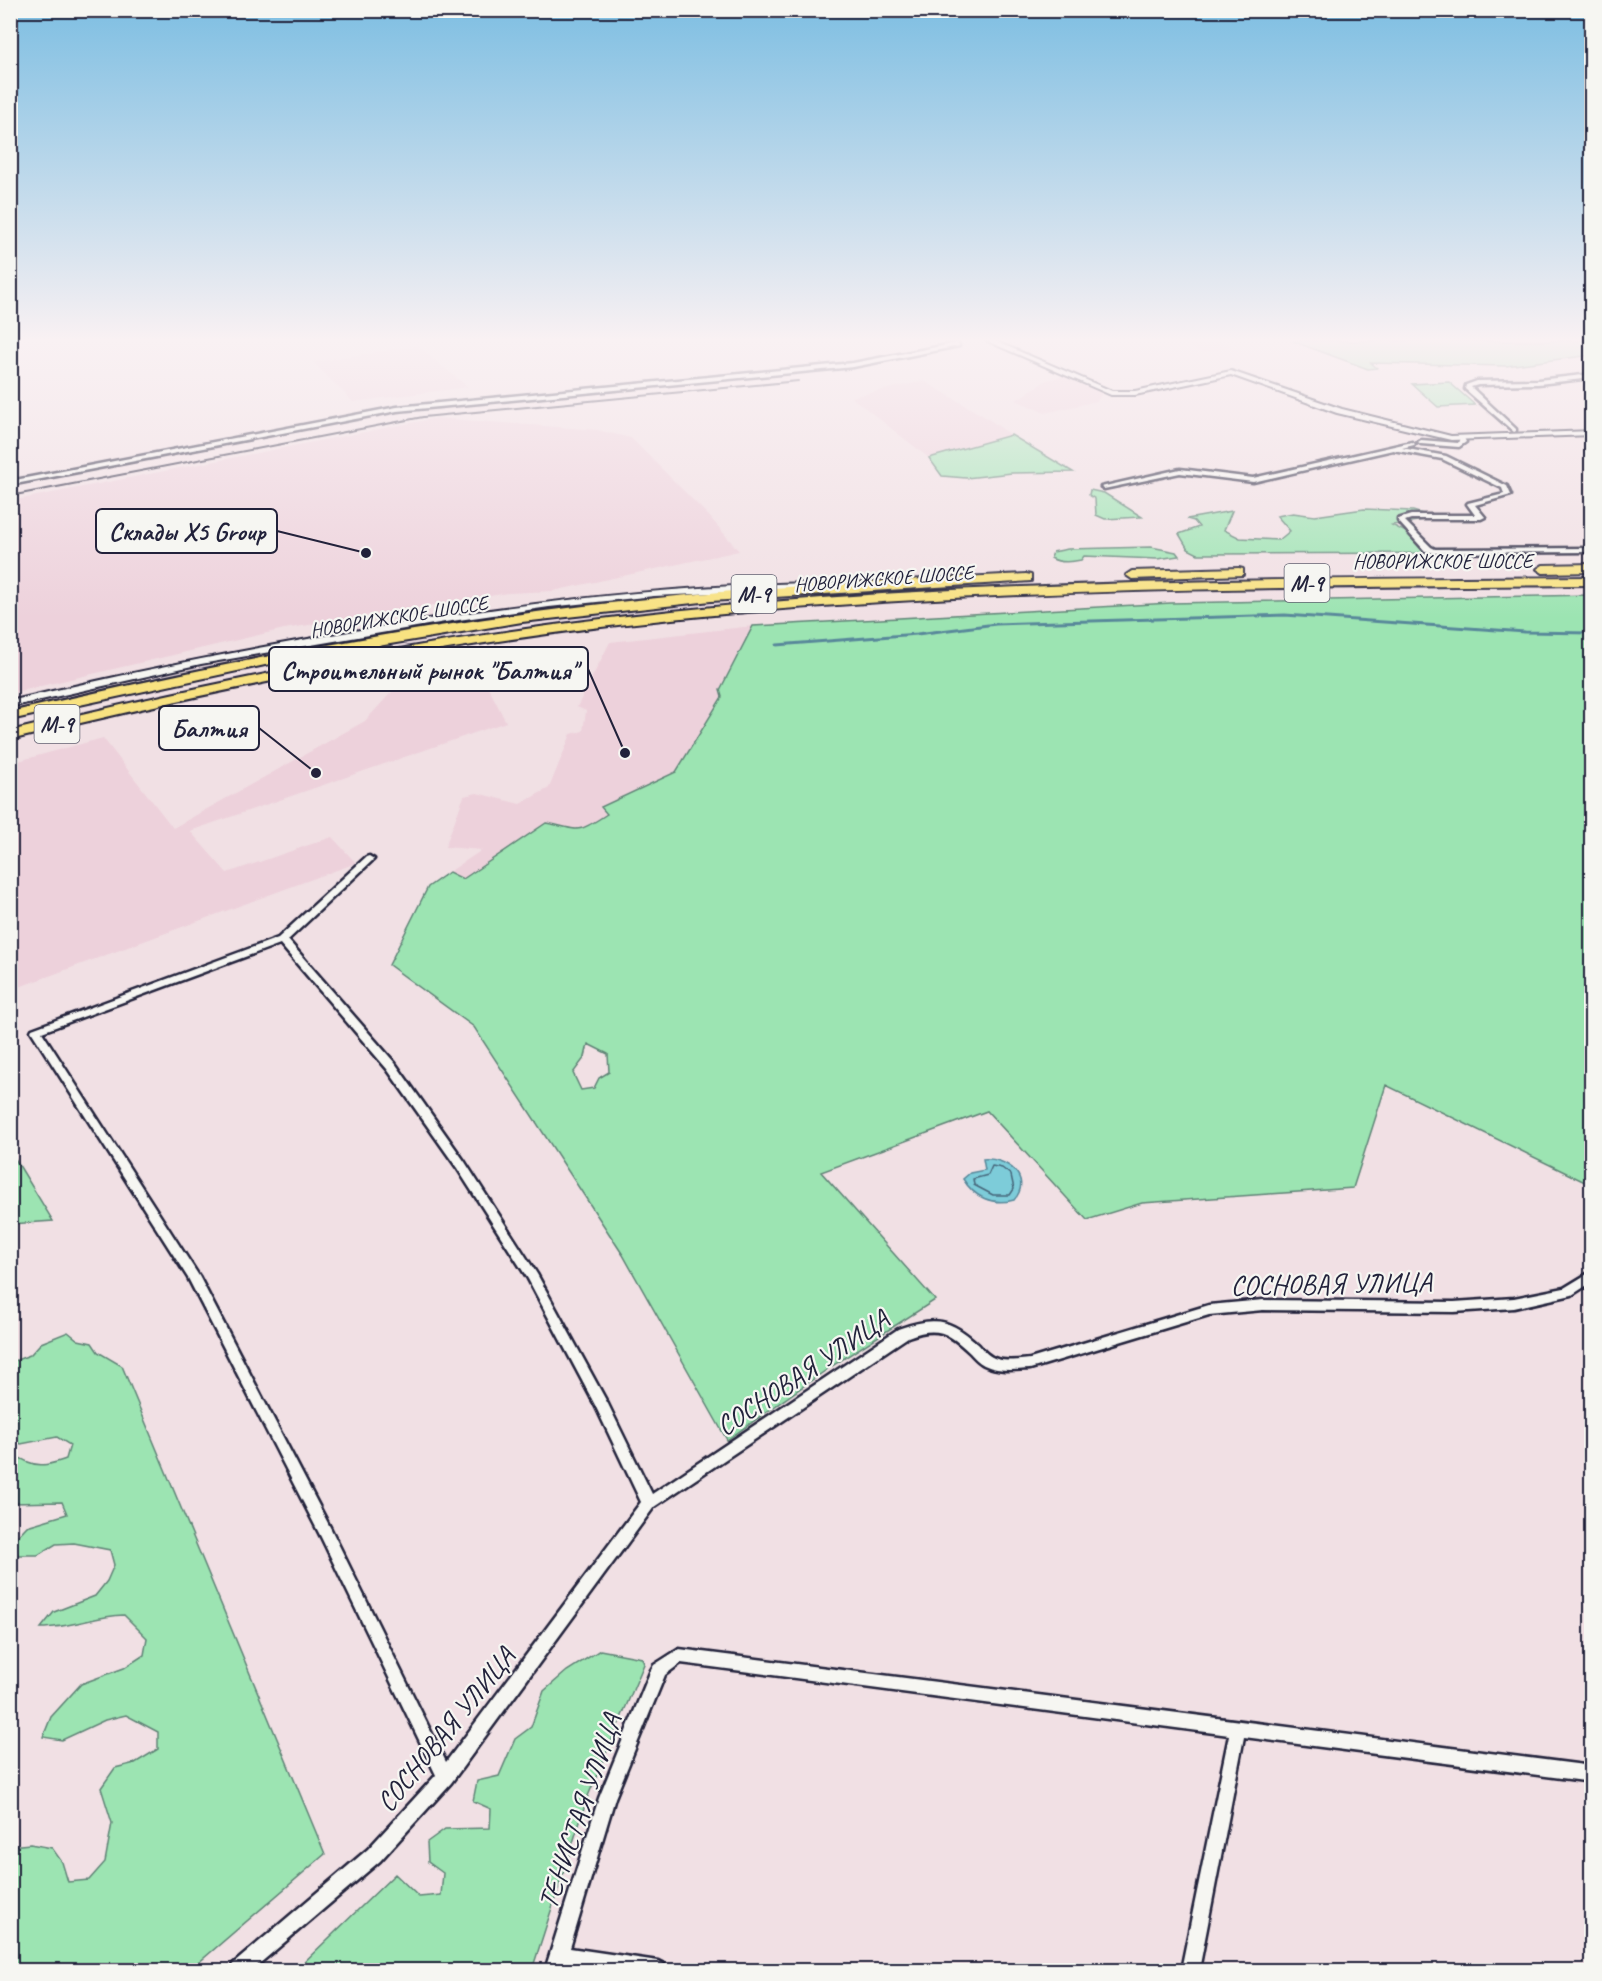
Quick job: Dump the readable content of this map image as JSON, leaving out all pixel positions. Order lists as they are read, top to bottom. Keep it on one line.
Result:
{"streets":{"highway":["НОВОРИЖСКОЕ ШОССЕ","М-9"],"street":["СОСНОВАЯ УЛИЦА","ТЕНИСТАЯ УЛИЦА"]},"places":["Склады X5 Group","Строительный рынок \"Балтия\"","Балтия"]}
